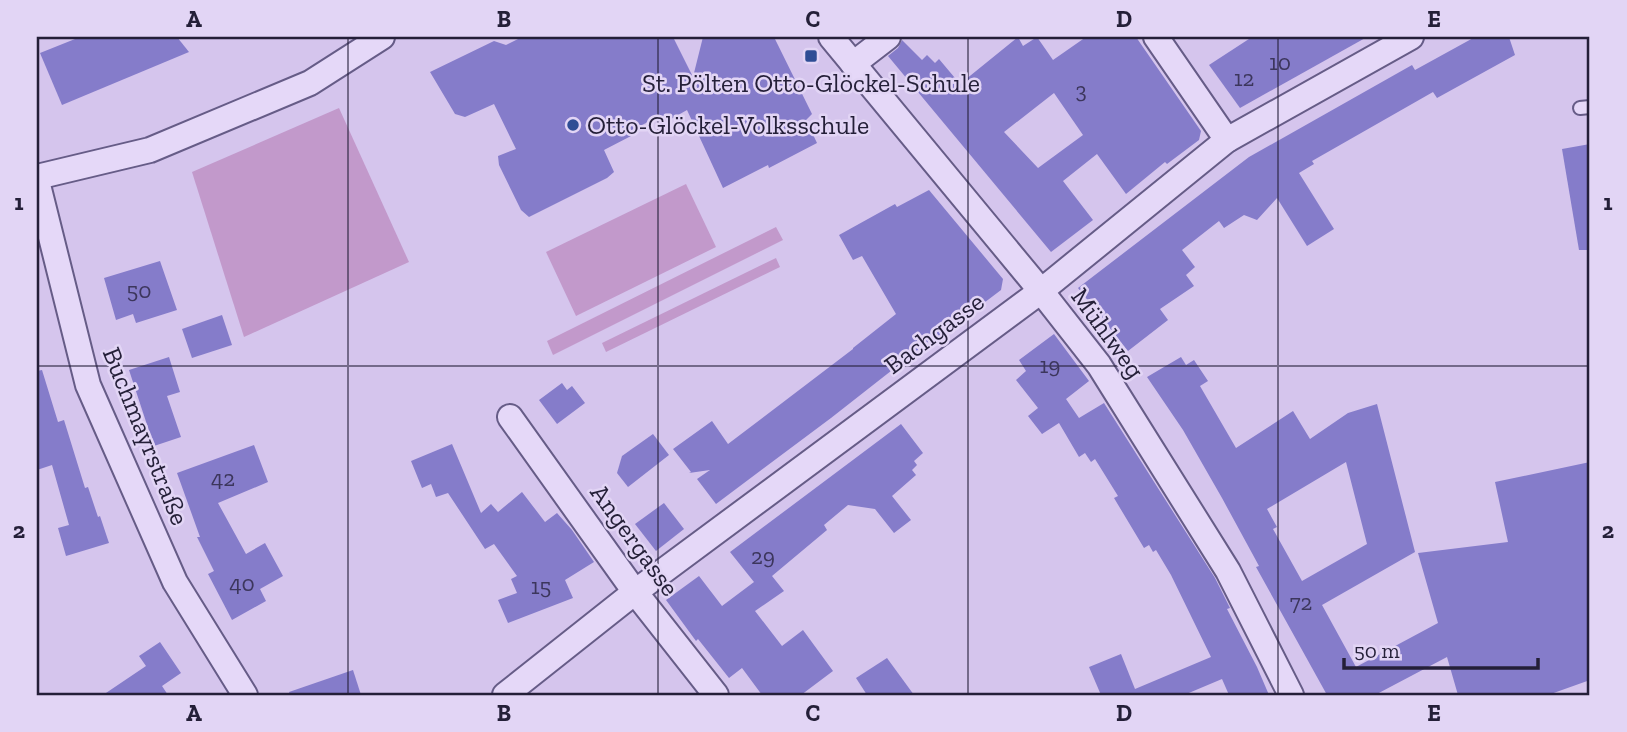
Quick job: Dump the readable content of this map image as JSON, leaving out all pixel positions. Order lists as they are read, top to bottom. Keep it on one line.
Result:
{"streets":{"street":["Bachgasse","Mühlweg","Buchmayrstraße","Angergasse"]},"crossings":[["Bachgasse","Mühlweg"],["Bachgasse","Angergasse"]],"places":{"transit":["St. Pölten Otto-Glöckel-Schule"],"other":["Otto-Glöckel-Volksschule"]},"house_numbers":["10","12","3","50","19","42","29","40","15","72"],"scale_bar":"50 m","grid":{"columns":["A","B","C","D","E"],"rows":["1","2"]}}
